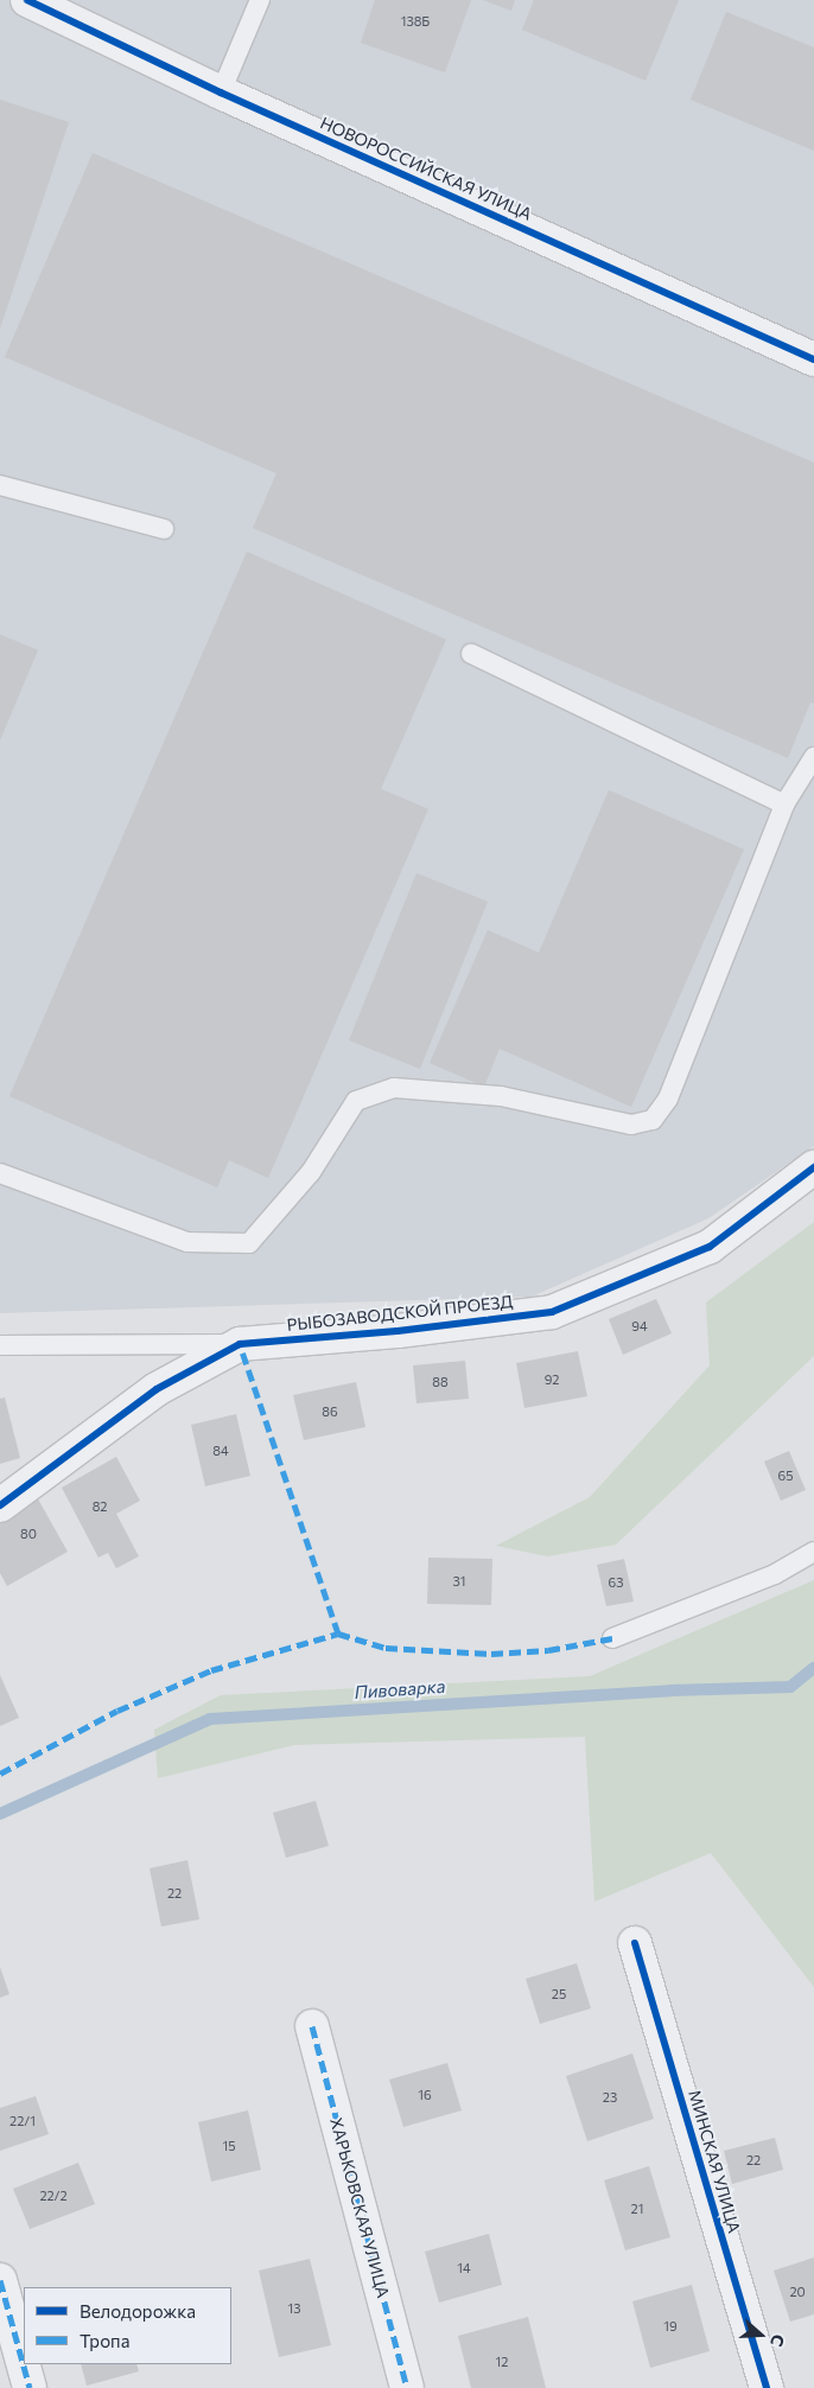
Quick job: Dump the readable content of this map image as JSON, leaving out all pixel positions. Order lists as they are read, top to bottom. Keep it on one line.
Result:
{"streets":{"street":["НОВОРОССИЙСКАЯ УЛИЦА","РЫБОЗАВОДСКОЙ ПРОЕЗД","МИНСКАЯ УЛИЦА","ХАРЬКОВСКАЯ УЛИЦА"]},"water":["Пивоварка"],"house_numbers":["138Б","94","92","88","86","84","65","82","80","31","63","22","25","16","23","22/1","15","22","22/2","21","14","20","13","19","12"],"legend":["Велодорожка","Тропа"],"north":"right"}
